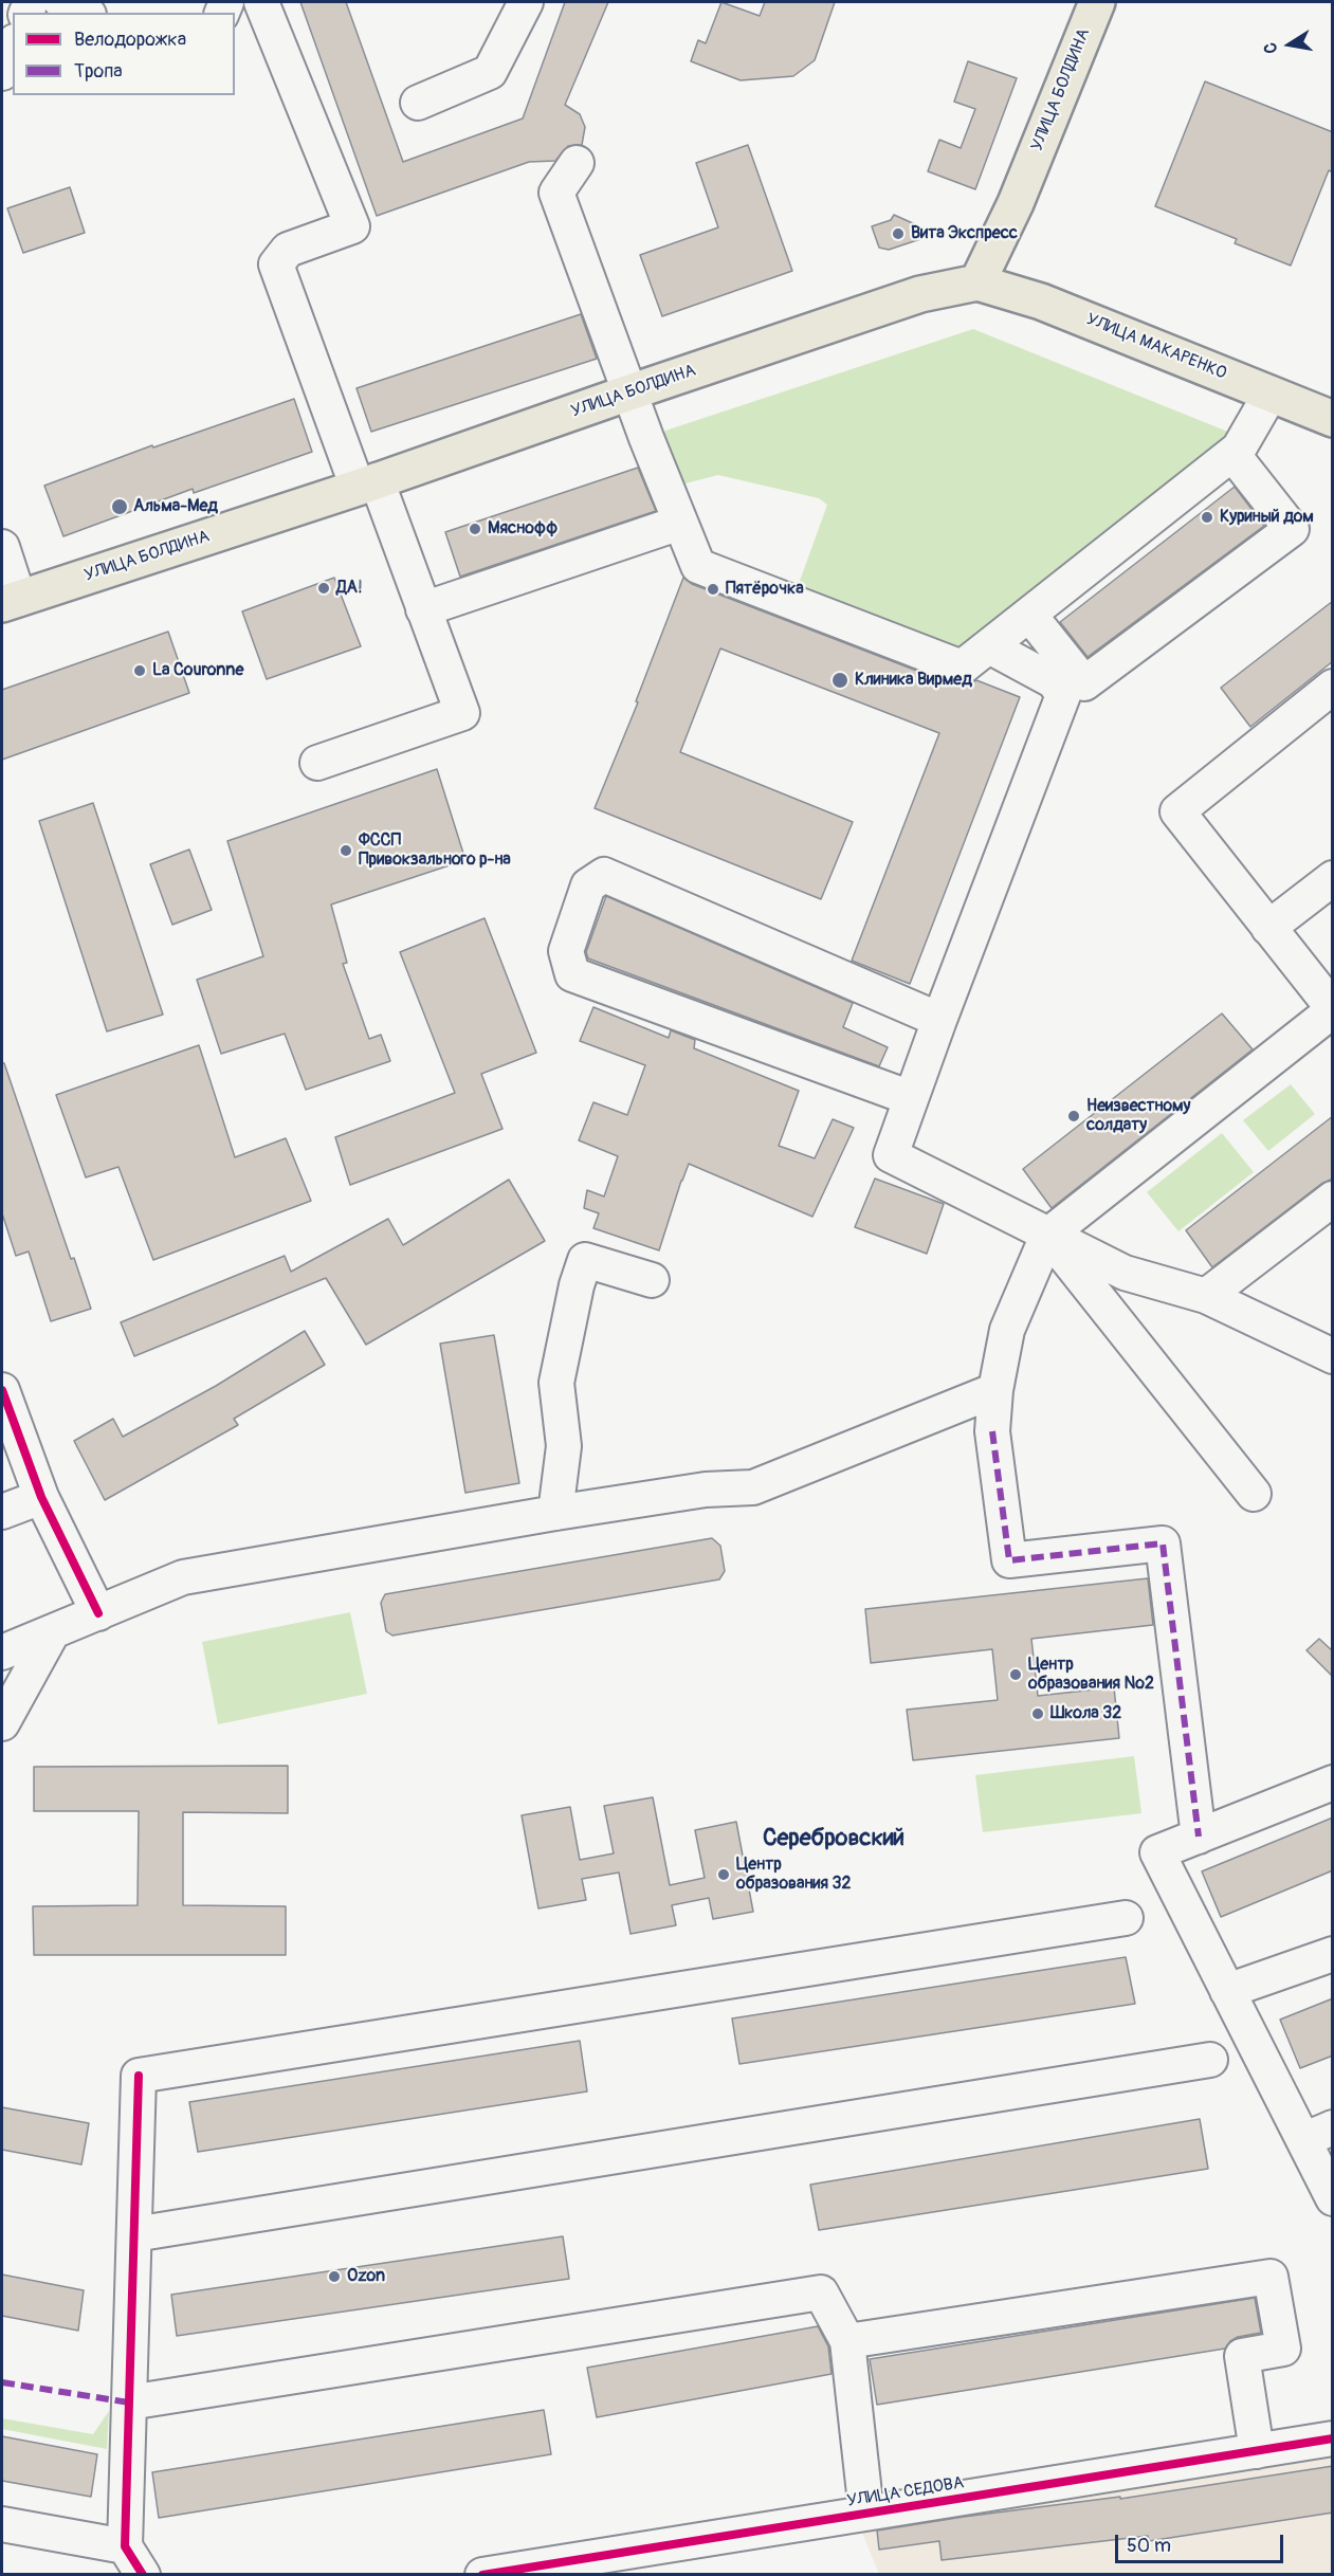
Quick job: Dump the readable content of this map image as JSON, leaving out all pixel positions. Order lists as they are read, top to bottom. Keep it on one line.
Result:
{"streets":{"main road":["УЛИЦА БОЛДИНА","УЛИЦА МАКАРЕНКО"],"street":["УЛИЦА СЕДОВА"]},"crossings":[["УЛИЦА БОЛДИНА","УЛИЦА МАКАРЕНКО"]],"districts":["Серебровский"],"places":["Вита Экспресс","Альма-Мед","Куриный дом","Мяснофф","ДА!","Пятёрочка","La Couronne","Клиника Вирмед","ФССП Привокзального р-на","Неизвестному солдату","Центр образования №2","Школа 32","Центр образования 32","Ozon"],"legend":["Велодорожка","Тропа"],"scale_bar":"50 m","north":"left"}
